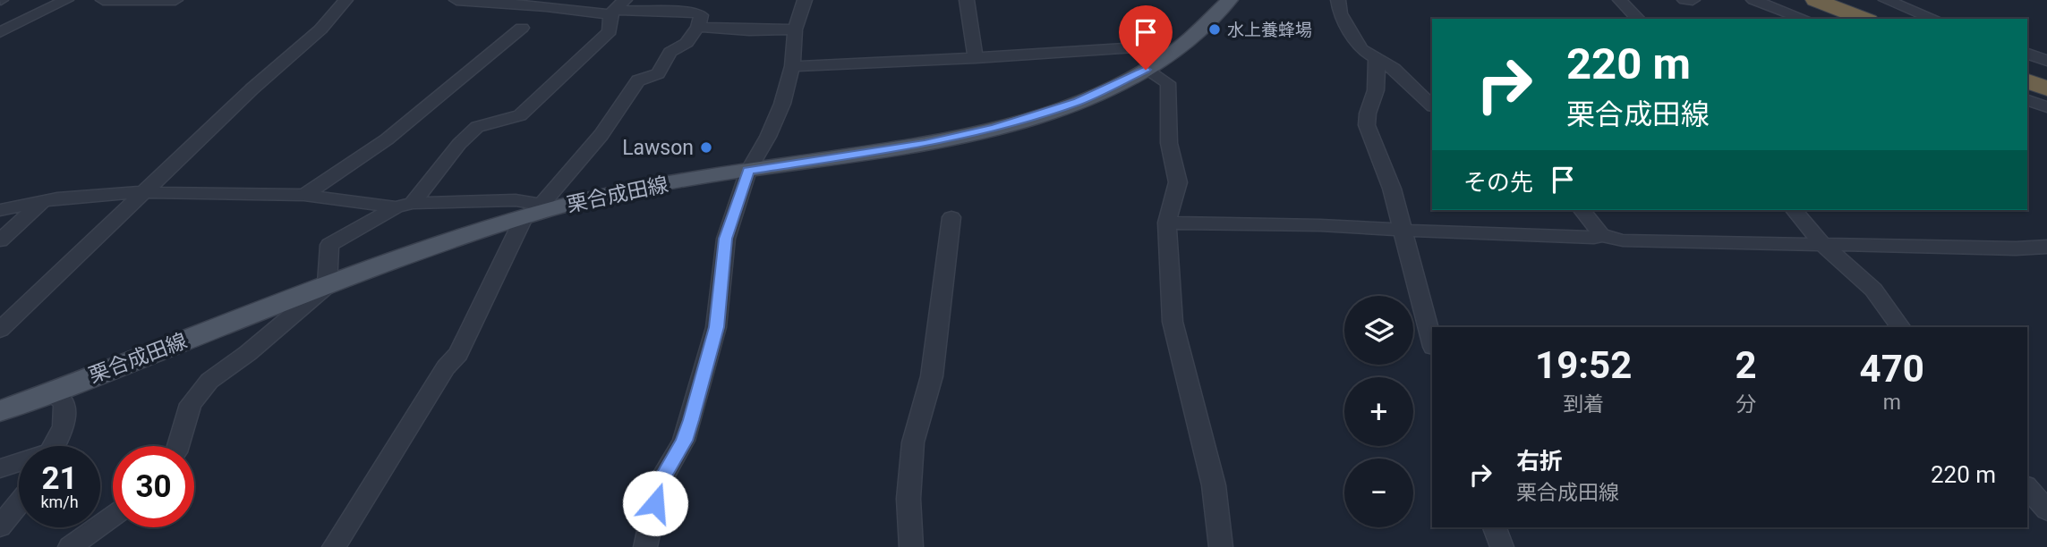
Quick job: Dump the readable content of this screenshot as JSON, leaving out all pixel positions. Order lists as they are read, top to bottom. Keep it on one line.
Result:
{"streets":{"main road":["栗合成田線"]},"places":["水上養蜂場","Lawson"],"page":{"turn":["220 m","栗合成田線"],"then":"その先","map_buttons":["+","−"],"eta":["19:52","到着","2","分","470","m"],"list":[{"name":"右折","note":"栗合成田線","value":"220 m"}],"speed":"21 km/h","limit":"30"}}
